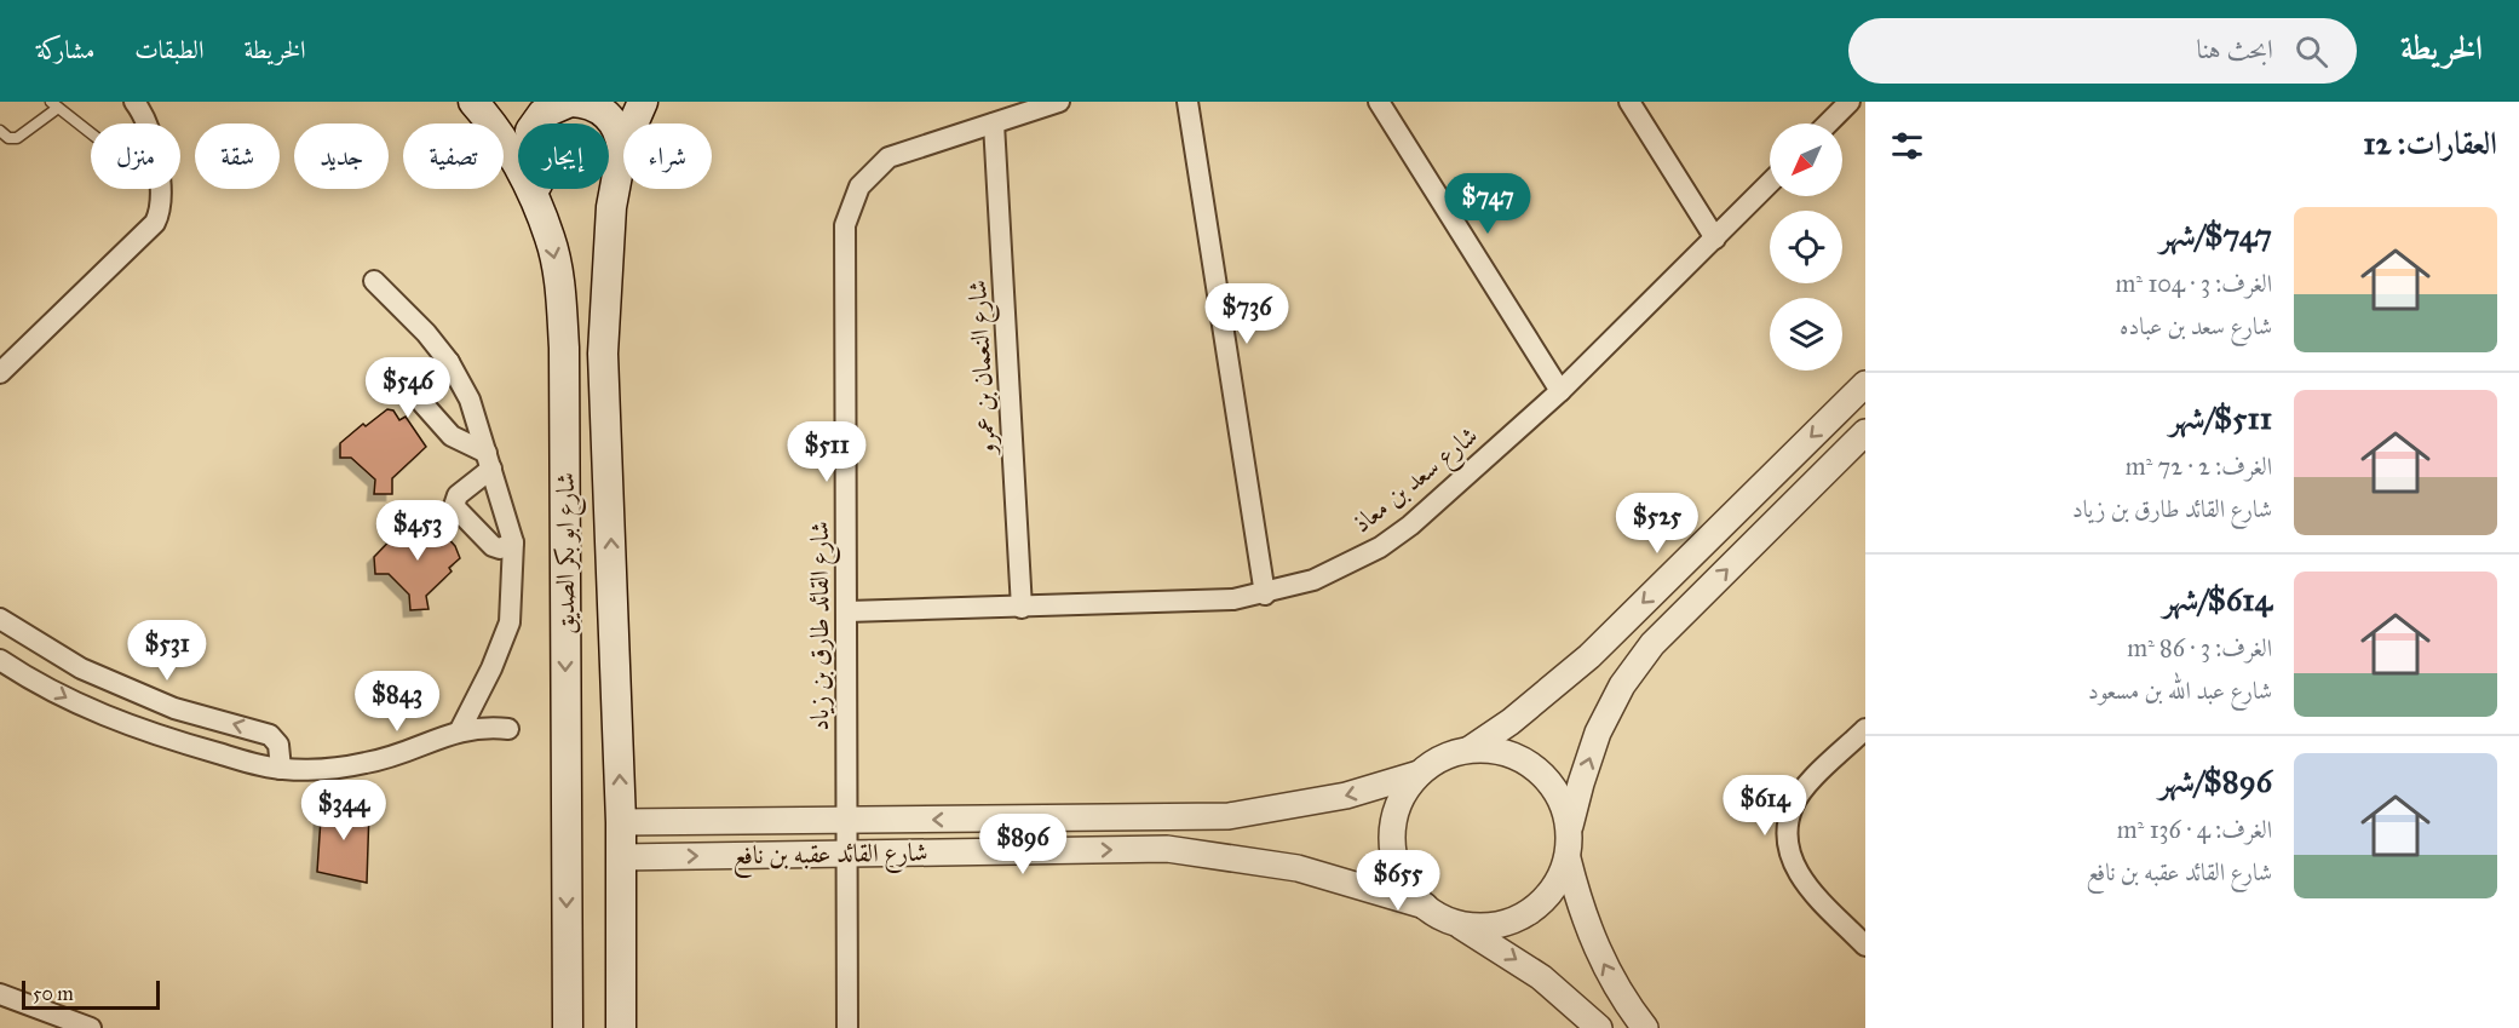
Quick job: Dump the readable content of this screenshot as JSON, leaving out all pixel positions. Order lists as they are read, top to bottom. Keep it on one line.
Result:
{"streets":{"main road":["شارع ابو بكر الصديق"],"street":["شارع النعمان بن عمرو","شارع سعد بن معاذ","شارع القائد طارق بن زياد","شارع القائد عقبه بن نافع"]},"crossings":[["شارع النعمان بن عمرو","شارع سعد بن معاذ"],["شارع النعمان بن عمرو","شارع القائد طارق بن زياد"],["شارع سعد بن معاذ","شارع القائد طارق بن زياد"],["شارع ابو بكر الصديق","شارع القائد عقبه بن نافع"],["شارع القائد طارق بن زياد","شارع القائد عقبه بن نافع"]],"scale_bar":"50 m","north":"bottom left","page":{"header":"الخريطة","search":"ابحث هنا","nav":["الخريطة","الطبقات","مشاركة"],"heading":"العقارات: 12","chip":["شراء","إيجار","تصفية","جديد","شقة","منزل"],"price":["$747","$736","$546","$511","$525","$453","$531","$843","$614","$344","$896","$655"],"list":[{"name":"$747/شهر","note":"الغرف: 3 · 104 m² · شارع سعد بن عباده"},{"name":"$511/شهر","note":"الغرف: 2 · 72 m² · شارع القائد طارق بن زياد"},{"name":"$614/شهر","note":"الغرف: 3 · 86 m² · شارع عبد الله بن مسعود"},{"name":"$896/شهر","note":"الغرف: 4 · 136 m² · شارع القائد عقبه بن نافع"}],"scale":"50 m"}}
